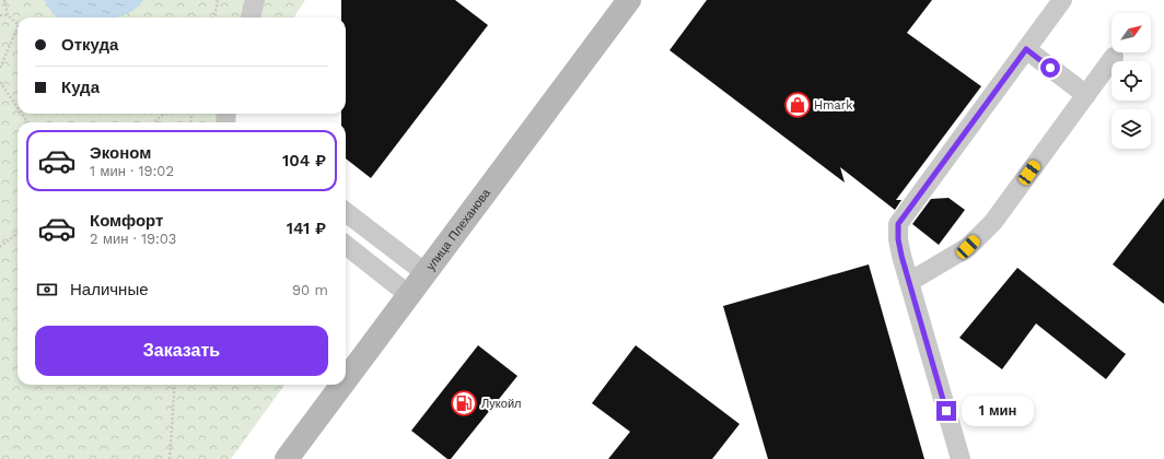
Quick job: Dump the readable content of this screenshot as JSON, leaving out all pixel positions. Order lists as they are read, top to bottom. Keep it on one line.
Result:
{"streets":{"main road":["улица Плеханова"]},"places":{"shop":["Hmark"],"fuel station":["Лукойл"]},"north":"top right","page":{"banner":["Откуда","Куда"],"list":[{"name":"Эконом","note":"1 мин · 19:02","value":"104 ₽"},{"name":"Комфорт","note":"2 мин · 19:03","value":"141 ₽"}],"pay":["Наличные","90 m"],"buttons":"Заказать","bubble":"1 мин"}}
